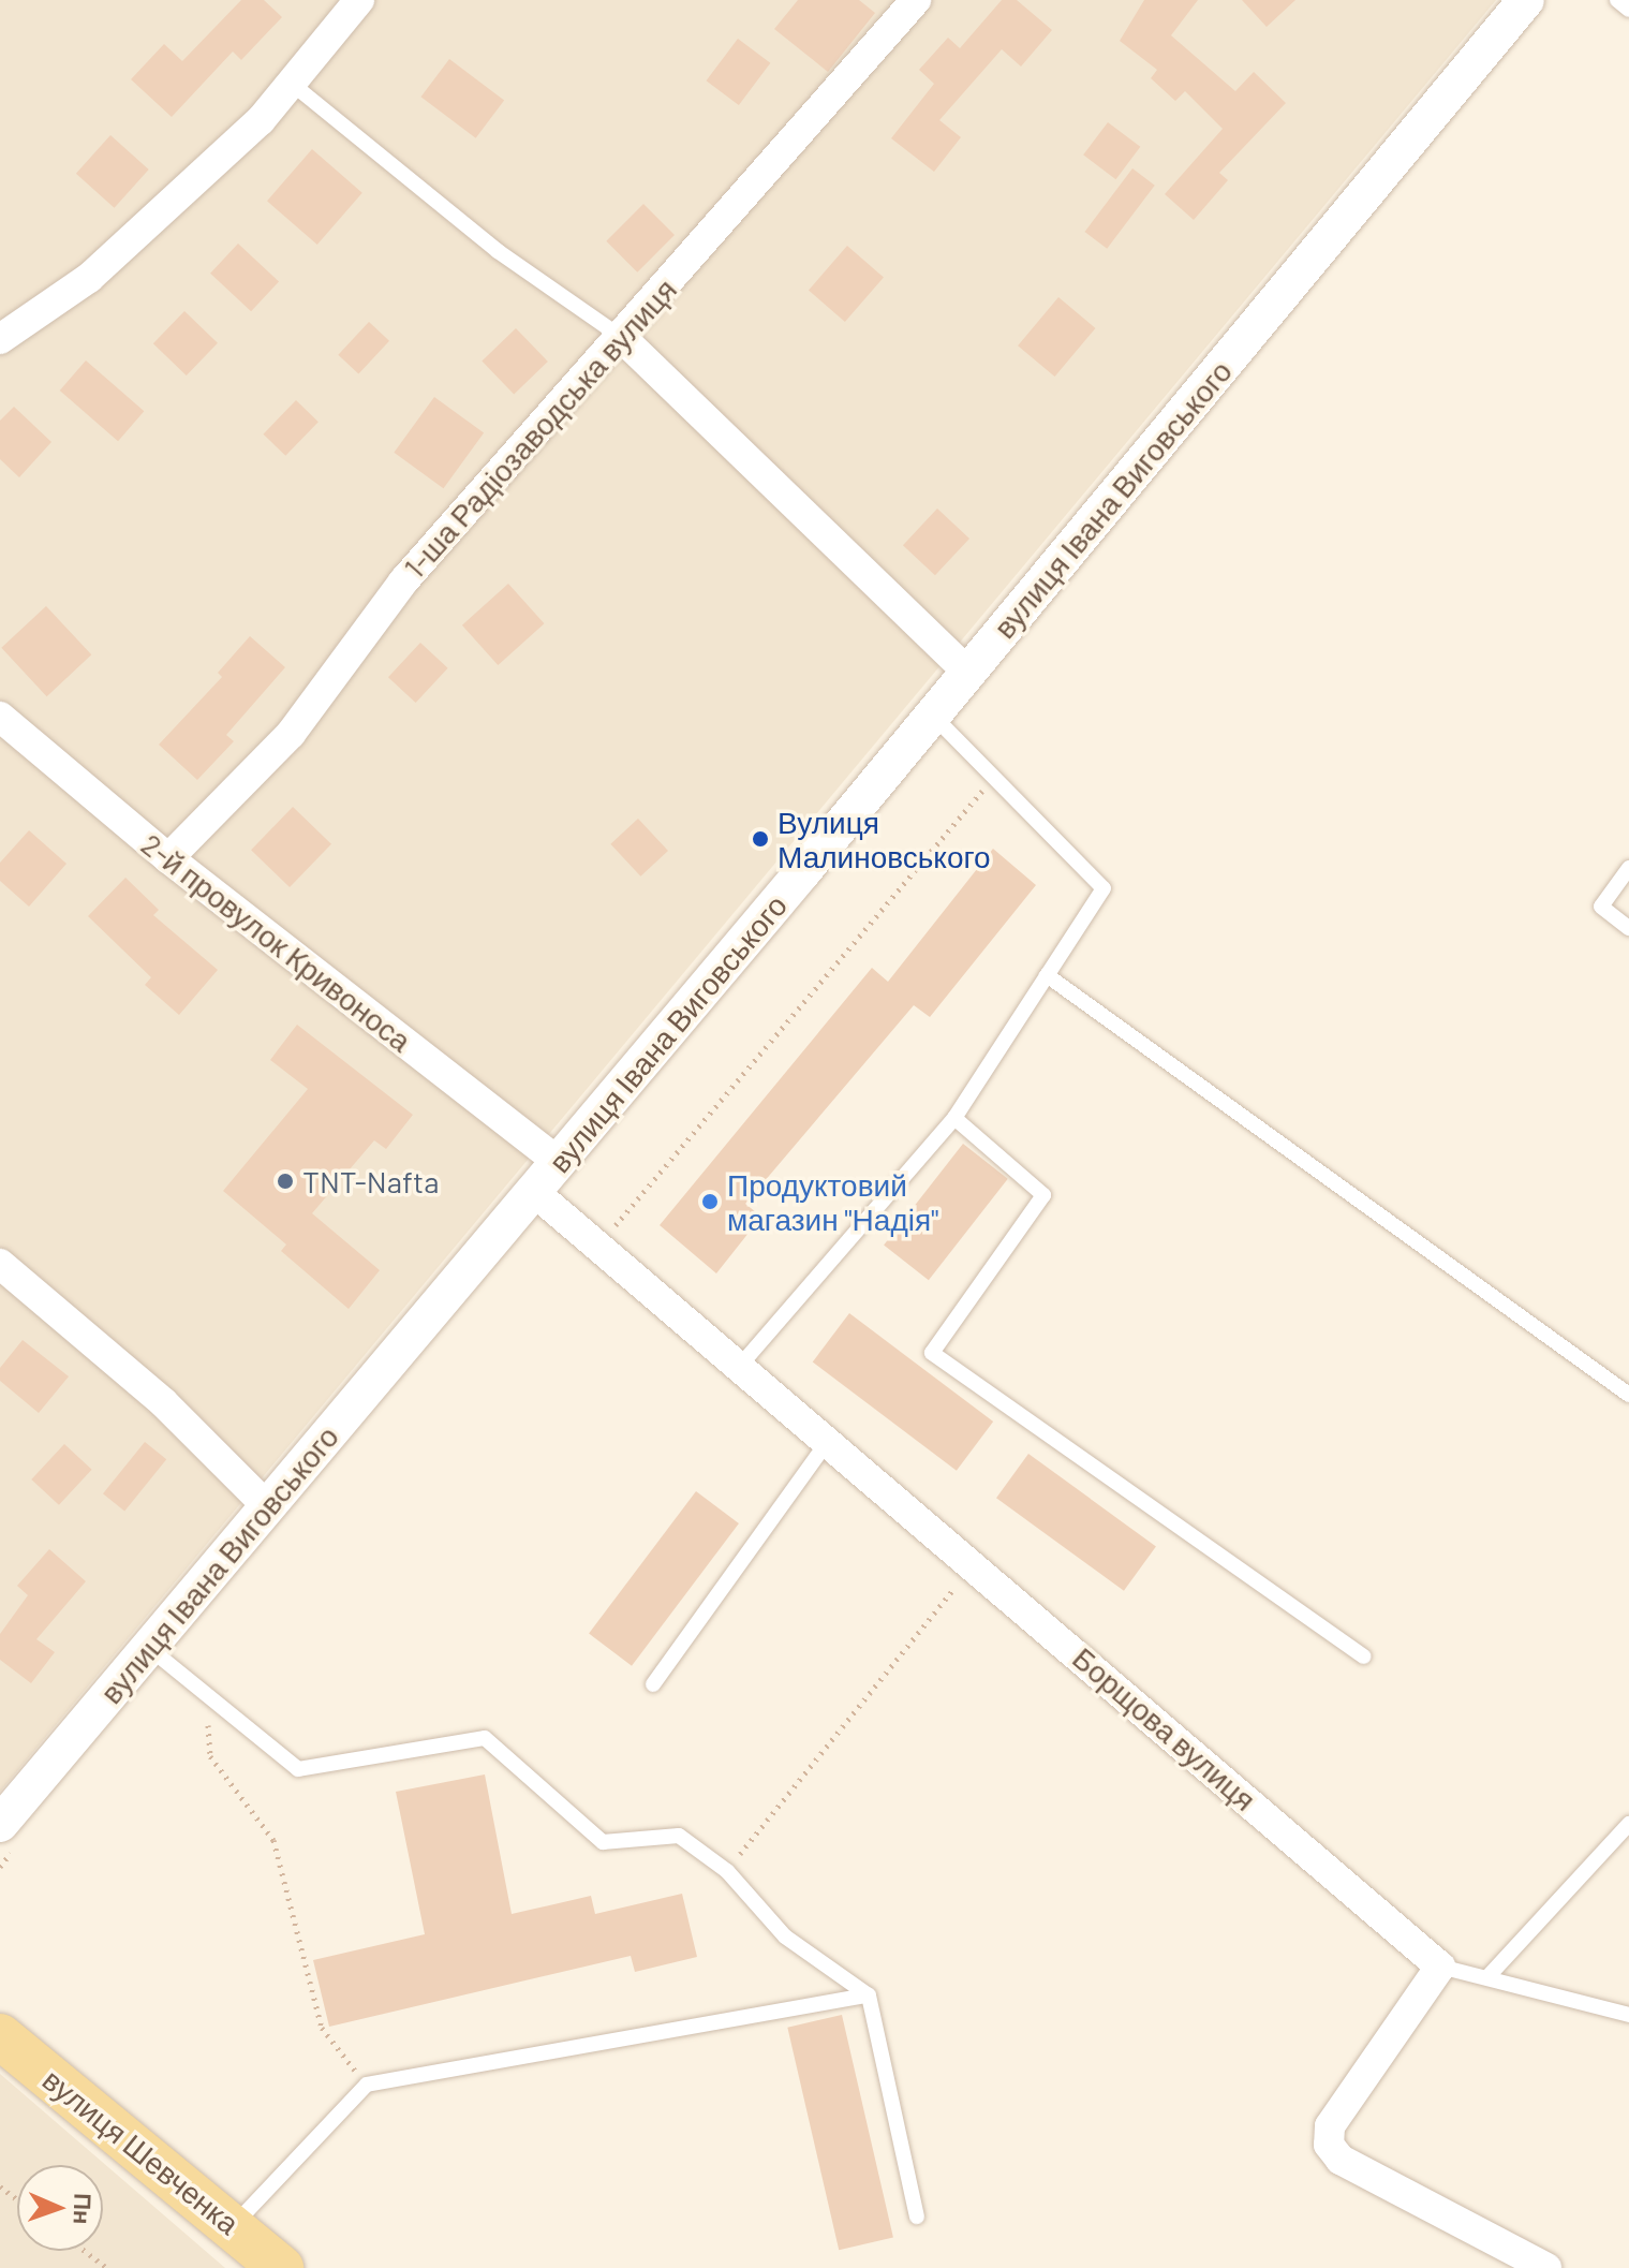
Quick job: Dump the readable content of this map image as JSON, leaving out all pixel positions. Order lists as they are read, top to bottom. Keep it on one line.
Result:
{"streets":{"main road":["вулиця Шевченка"],"street":["1-ша Радіозаводська вулиця","вулиця Івана Виговського","2-й провулок Кривоноса","Борщова вулиця"]},"crossings":[["1-ша Радіозаводська вулиця","2-й провулок Кривоноса"],["вулиця Івана Виговського","2-й провулок Кривоноса"],["вулиця Івана Виговського","Борщова вулиця"]],"places":["Вулиця Малиновського","TNT-Nafta","Продуктовий магазин \"Надія\""],"north":"right"}
